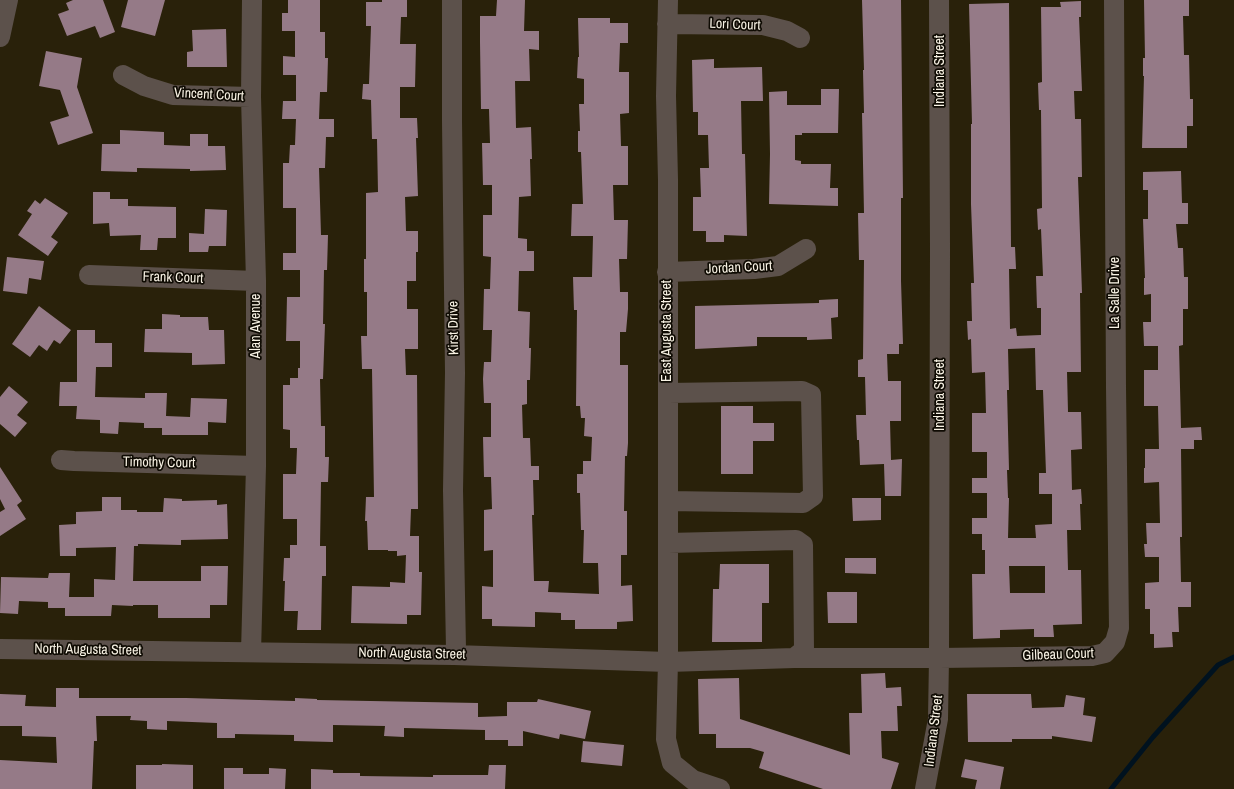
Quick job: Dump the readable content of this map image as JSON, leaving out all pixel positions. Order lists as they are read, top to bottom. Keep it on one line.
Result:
{"streets":{"street":["Lori Court","Indiana Street","Vincent Court","Jordan Court","Frank Court","La Salle Drive","Alan Avenue","Kirst Drive","East Augusta Street","Timothy Court","North Augusta Street","Gilbeau Court"]},"crossings":[["Lori Court","East Augusta Street"],["Indiana Street","Gilbeau Court"],["Vincent Court","Alan Avenue"],["Jordan Court","East Augusta Street"],["Frank Court","Alan Avenue"],["La Salle Drive","Gilbeau Court"],["Alan Avenue","Timothy Court"],["Alan Avenue","North Augusta Street"],["Kirst Drive","North Augusta Street"],["East Augusta Street","North Augusta Street"],["North Augusta Street","Gilbeau Court"]]}
